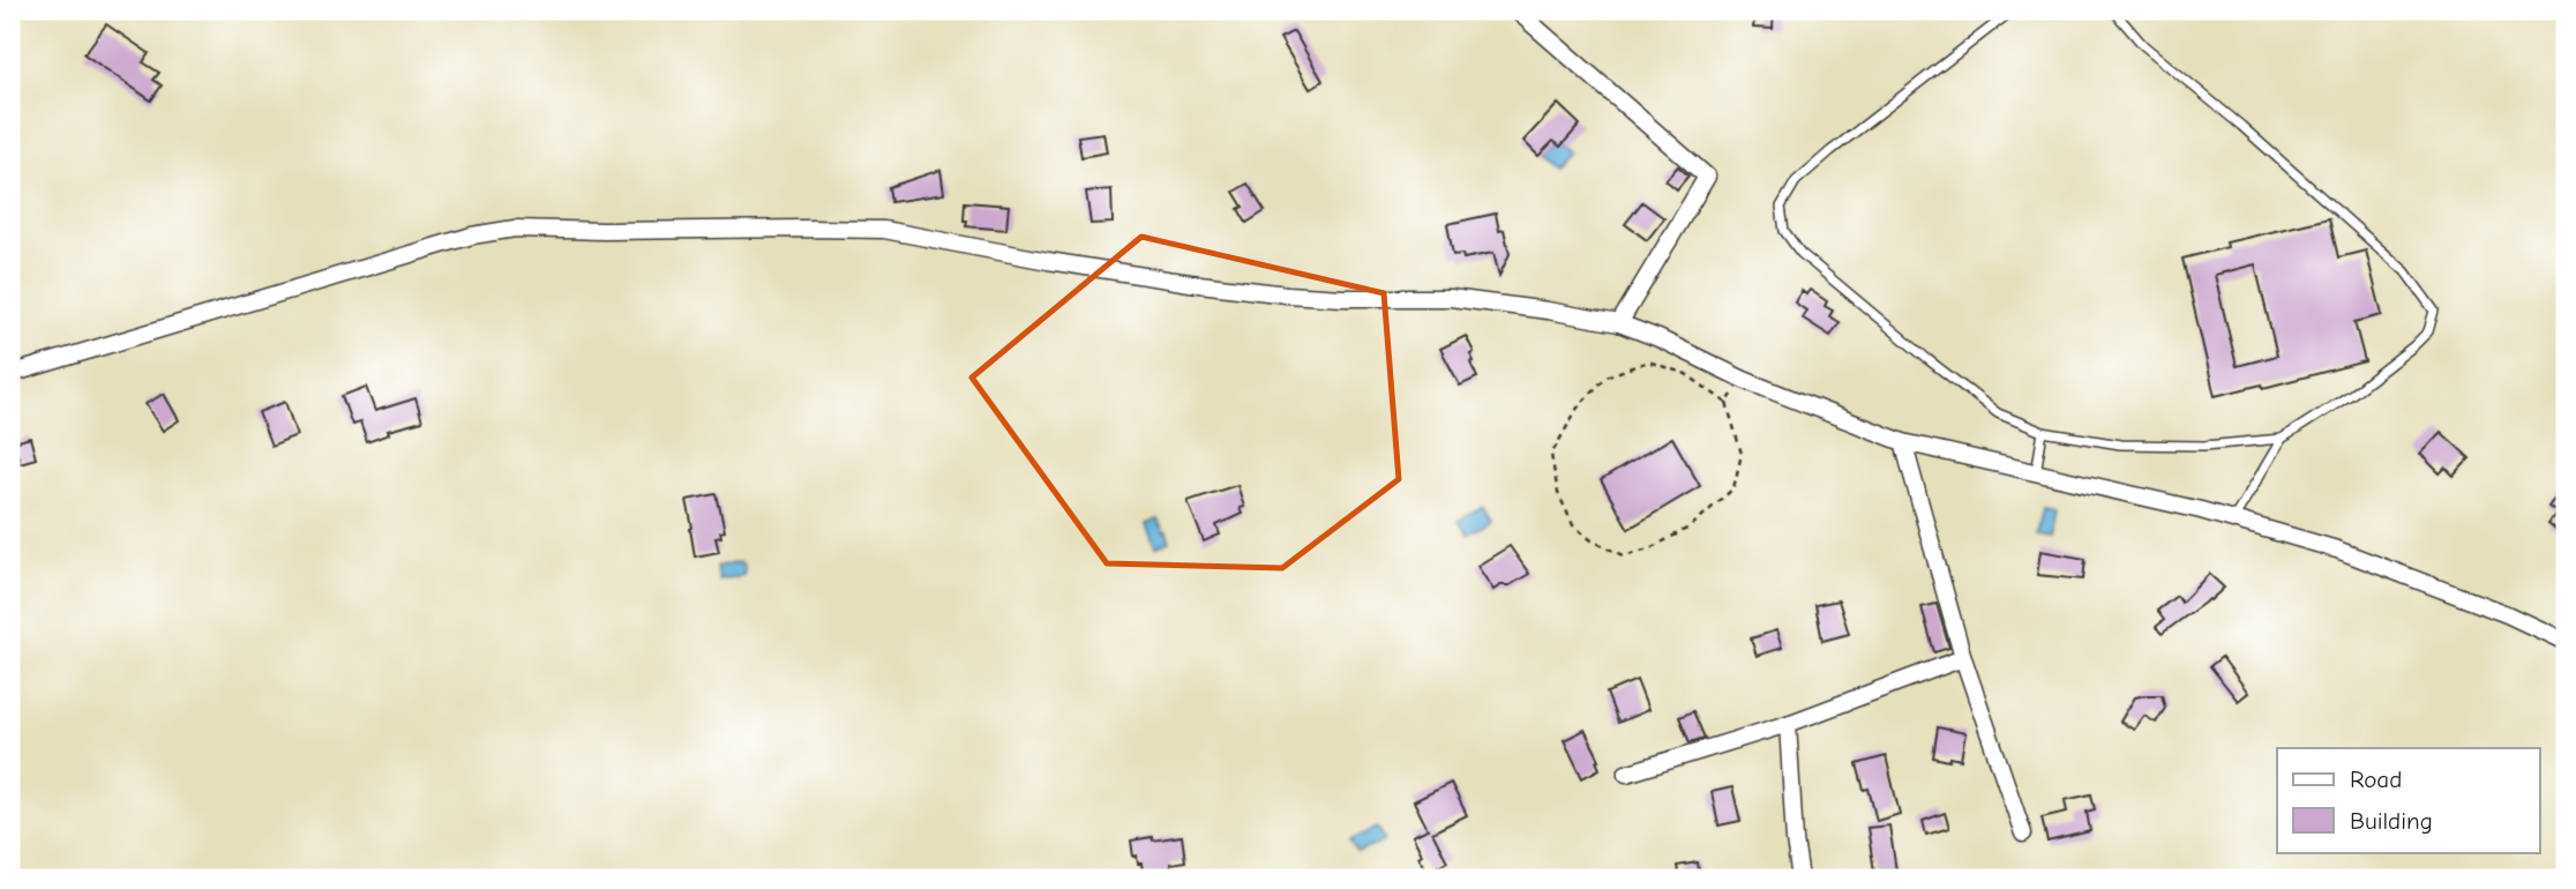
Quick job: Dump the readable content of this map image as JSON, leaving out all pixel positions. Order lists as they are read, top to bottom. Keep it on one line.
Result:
{"legend":["Road","Building"]}
